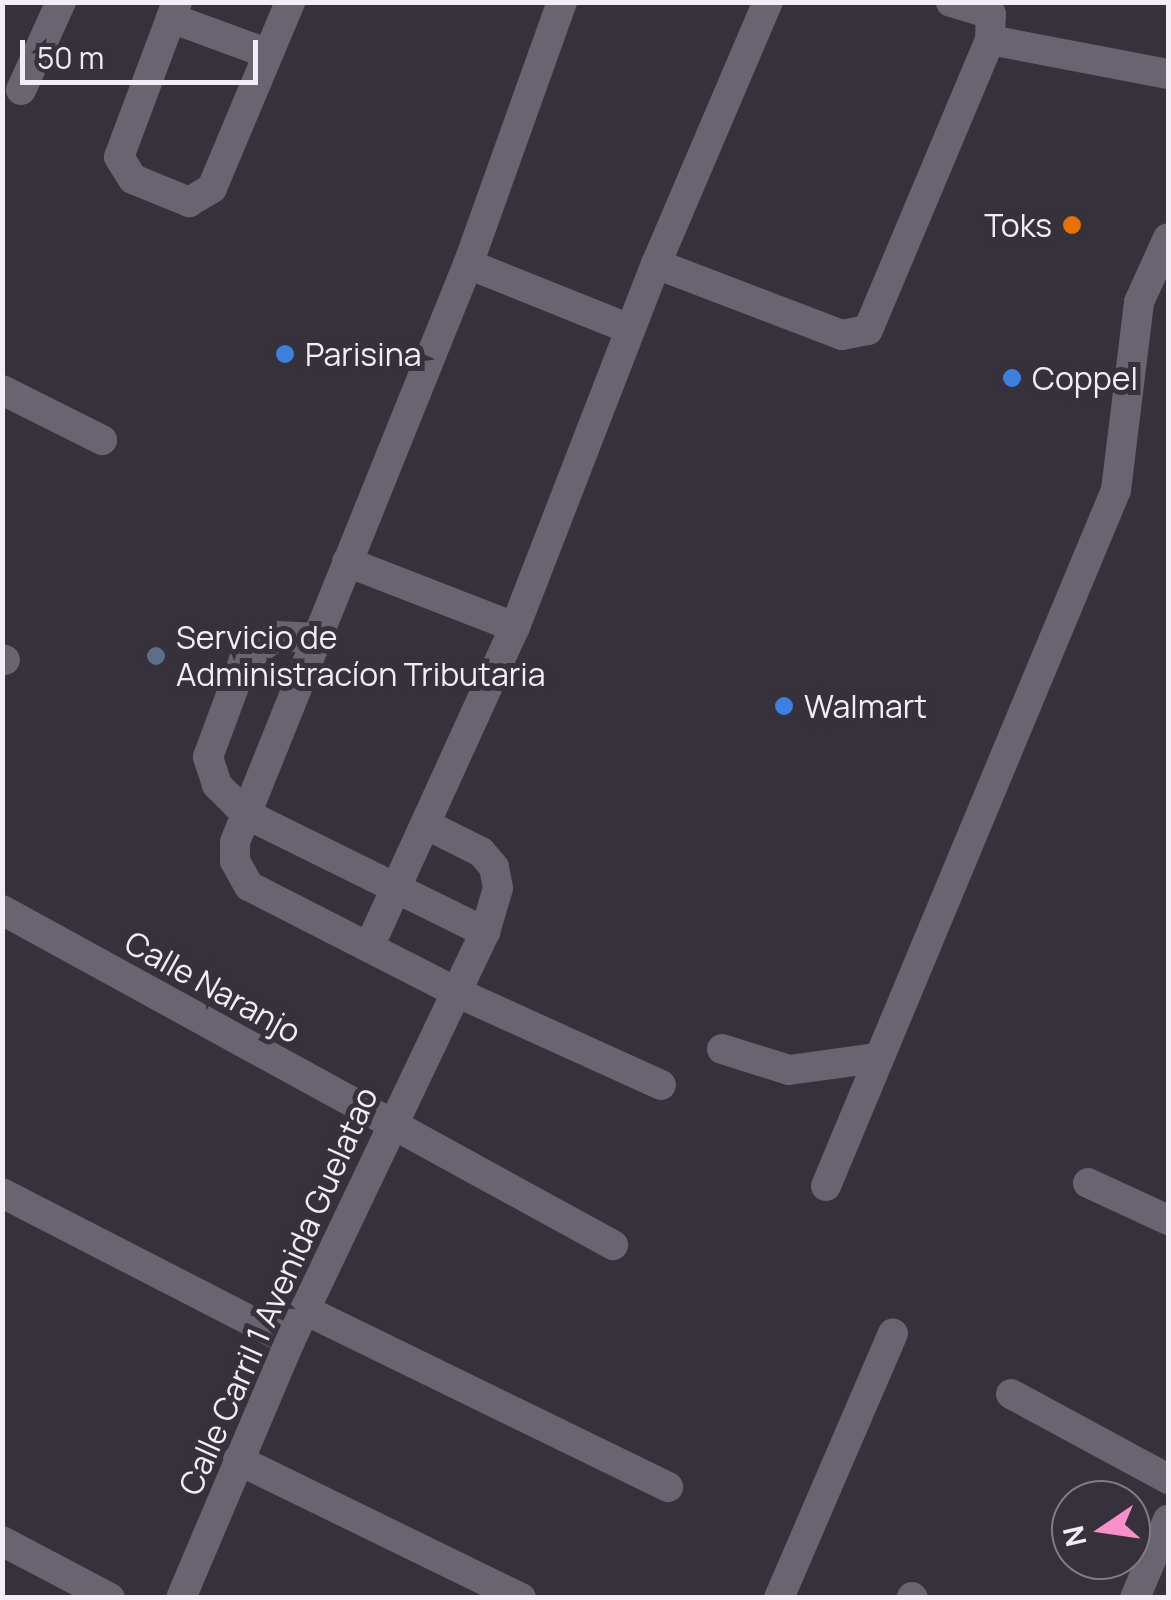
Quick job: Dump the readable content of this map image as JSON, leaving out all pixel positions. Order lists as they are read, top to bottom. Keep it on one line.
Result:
{"streets":{"street":["Calle Naranjo","Calle Carril 1 Avenida Guelatao"]},"crossings":[["Calle Naranjo","Calle Carril 1 Avenida Guelatao"]],"places":["Toks","Parisina","Coppel","Servicio de Administracíon Tributaria","Walmart"],"scale_bar":"50 m","north":"left"}
